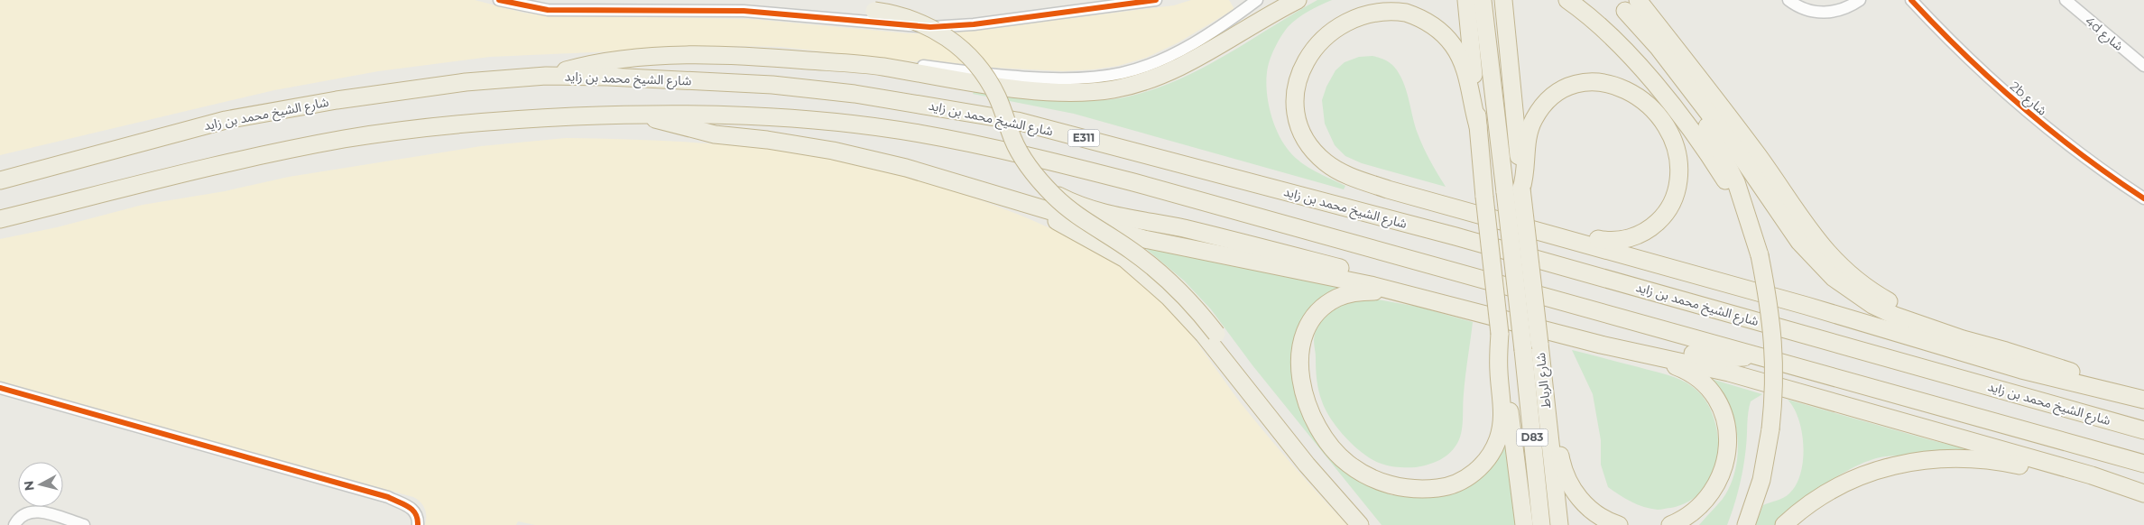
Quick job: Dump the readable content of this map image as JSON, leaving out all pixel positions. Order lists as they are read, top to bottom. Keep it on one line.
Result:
{"streets":{"highway":["شارع الشيخ محمد بن زايد","E311","شارع الرباط","D83"],"street":["4d شارع","2b شارع"]},"north":"left"}
